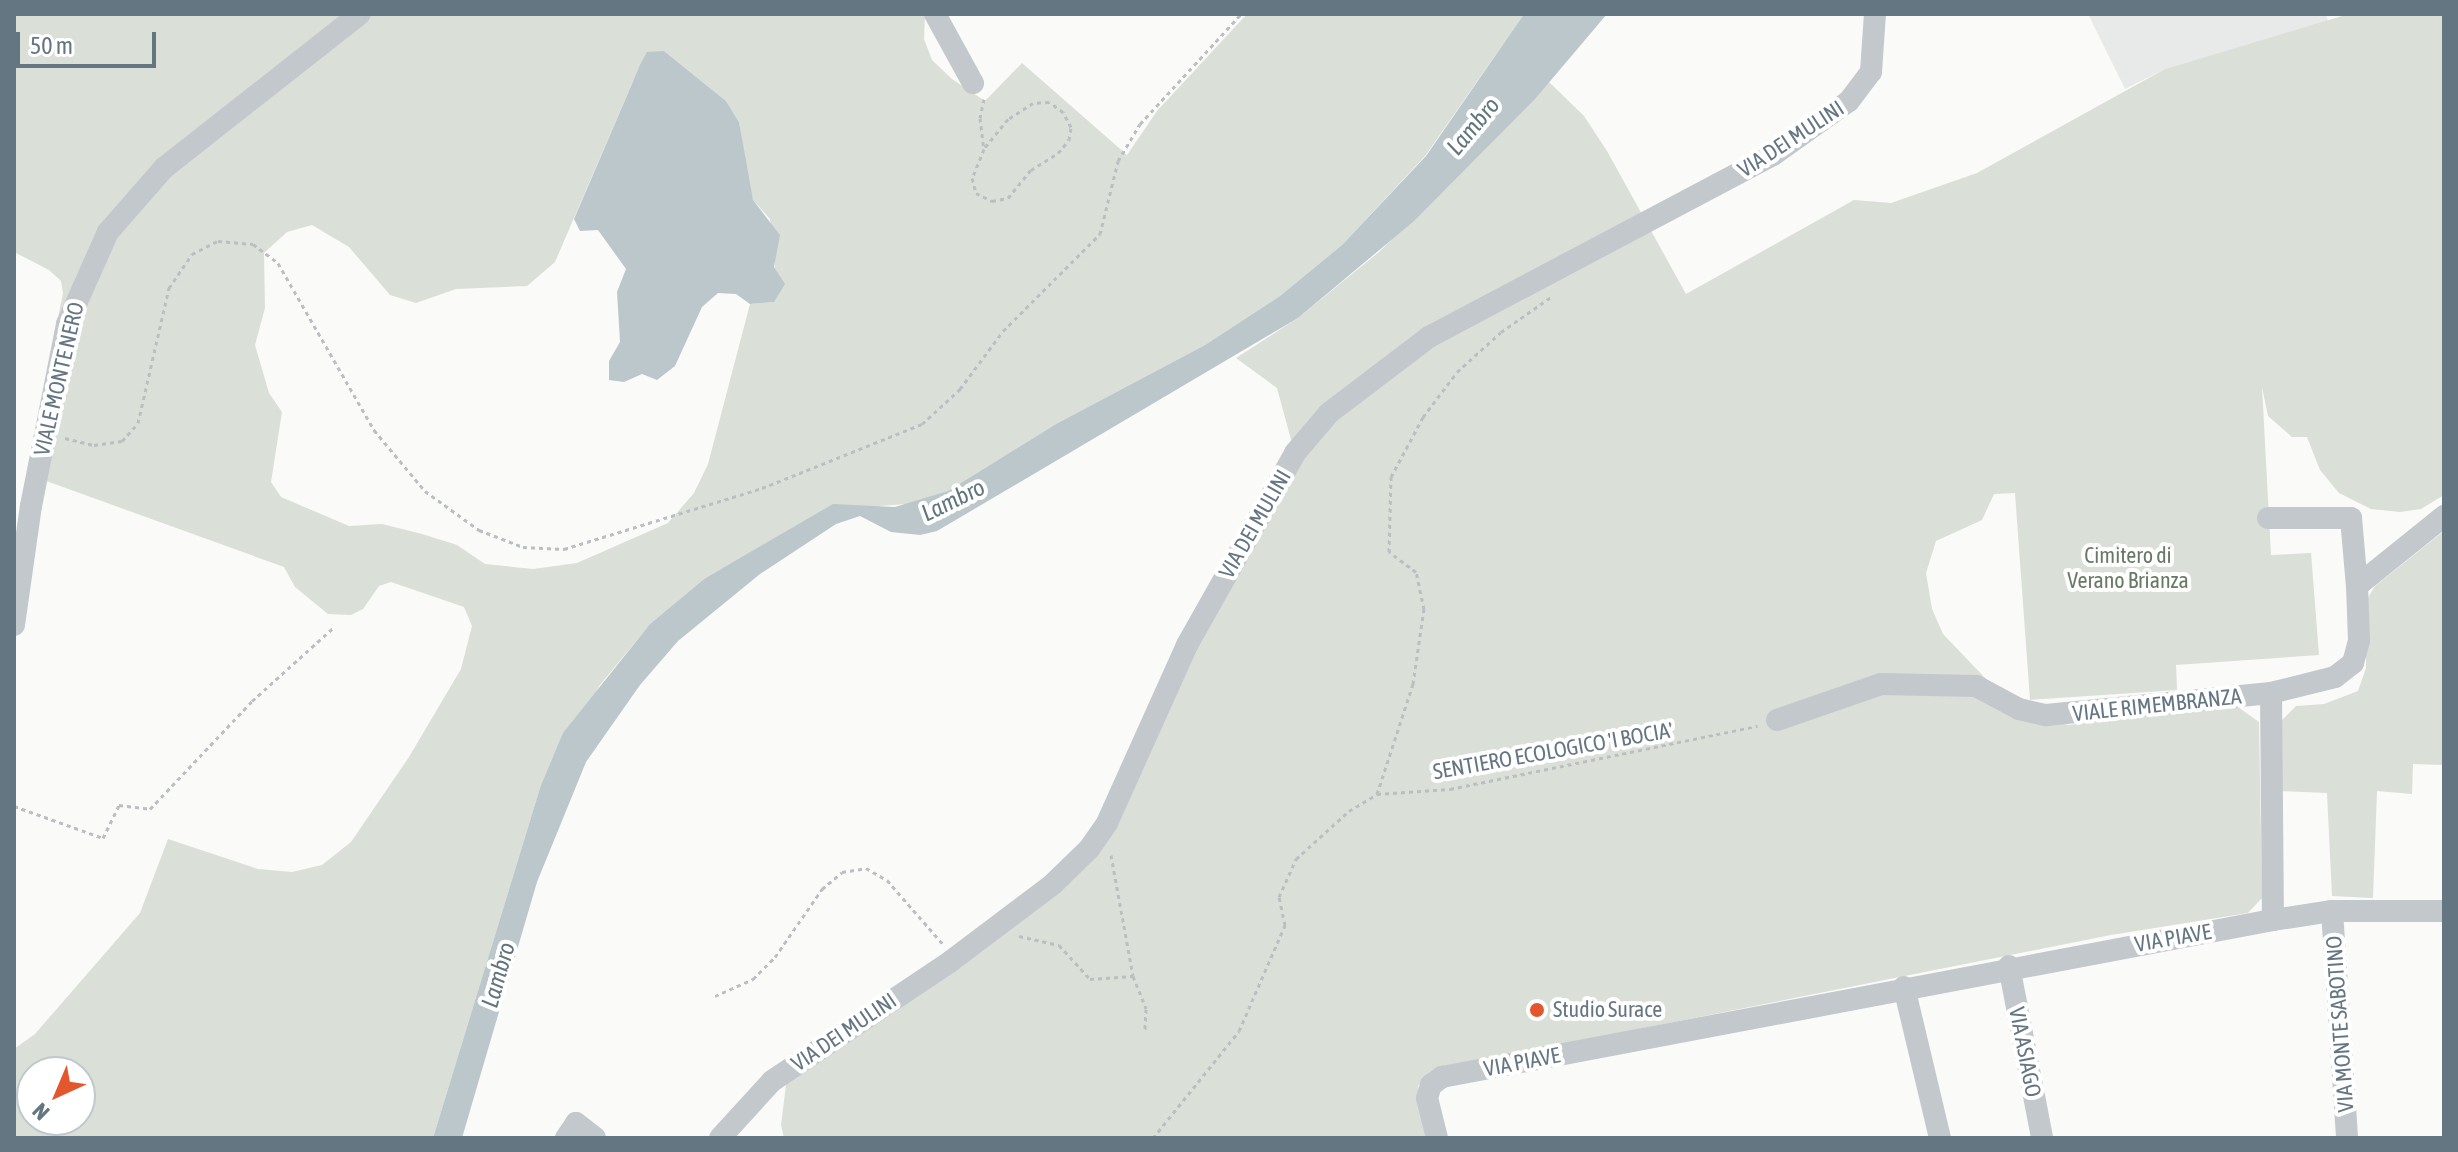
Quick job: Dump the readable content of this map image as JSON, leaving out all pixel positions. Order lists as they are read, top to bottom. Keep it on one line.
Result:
{"streets":{"street":["VIA DEI MULINI","VIALE MONTE NERO","VIALE RIMEMBRANZA","VIA PIAVE","VIA MONTE SABOTINO","VIA ASIAGO"],"path":["SENTIERO ECOLOGICO 'I BOCIA'"]},"crossings":[["VIALE RIMEMBRANZA","SENTIERO ECOLOGICO 'I BOCIA'"],["VIA PIAVE","VIA MONTE SABOTINO"],["VIA PIAVE","VIA ASIAGO"]],"water":["Lambro"],"parks":["Cimitero di Verano Brianza"],"places":["Studio Surace"],"scale_bar":"50 m","north":"bottom left"}
